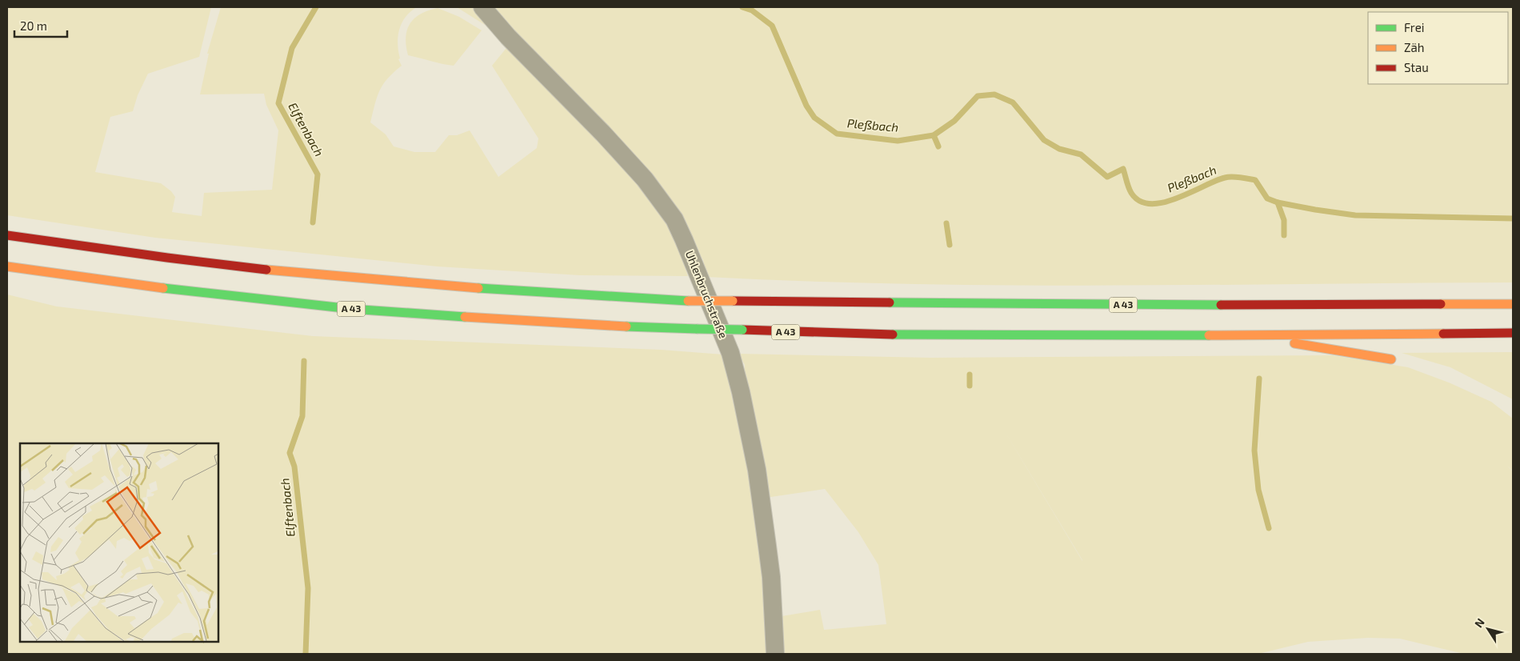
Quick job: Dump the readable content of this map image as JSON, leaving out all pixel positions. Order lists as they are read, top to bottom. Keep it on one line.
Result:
{"streets":{"highway":["A 43"],"street":["Uhlenbruchstraße"]},"water":["Pleßbach","Elftenbach"],"legend":["Frei","Zäh","Stau"],"scale_bar":"20 m","north":"top left"}
